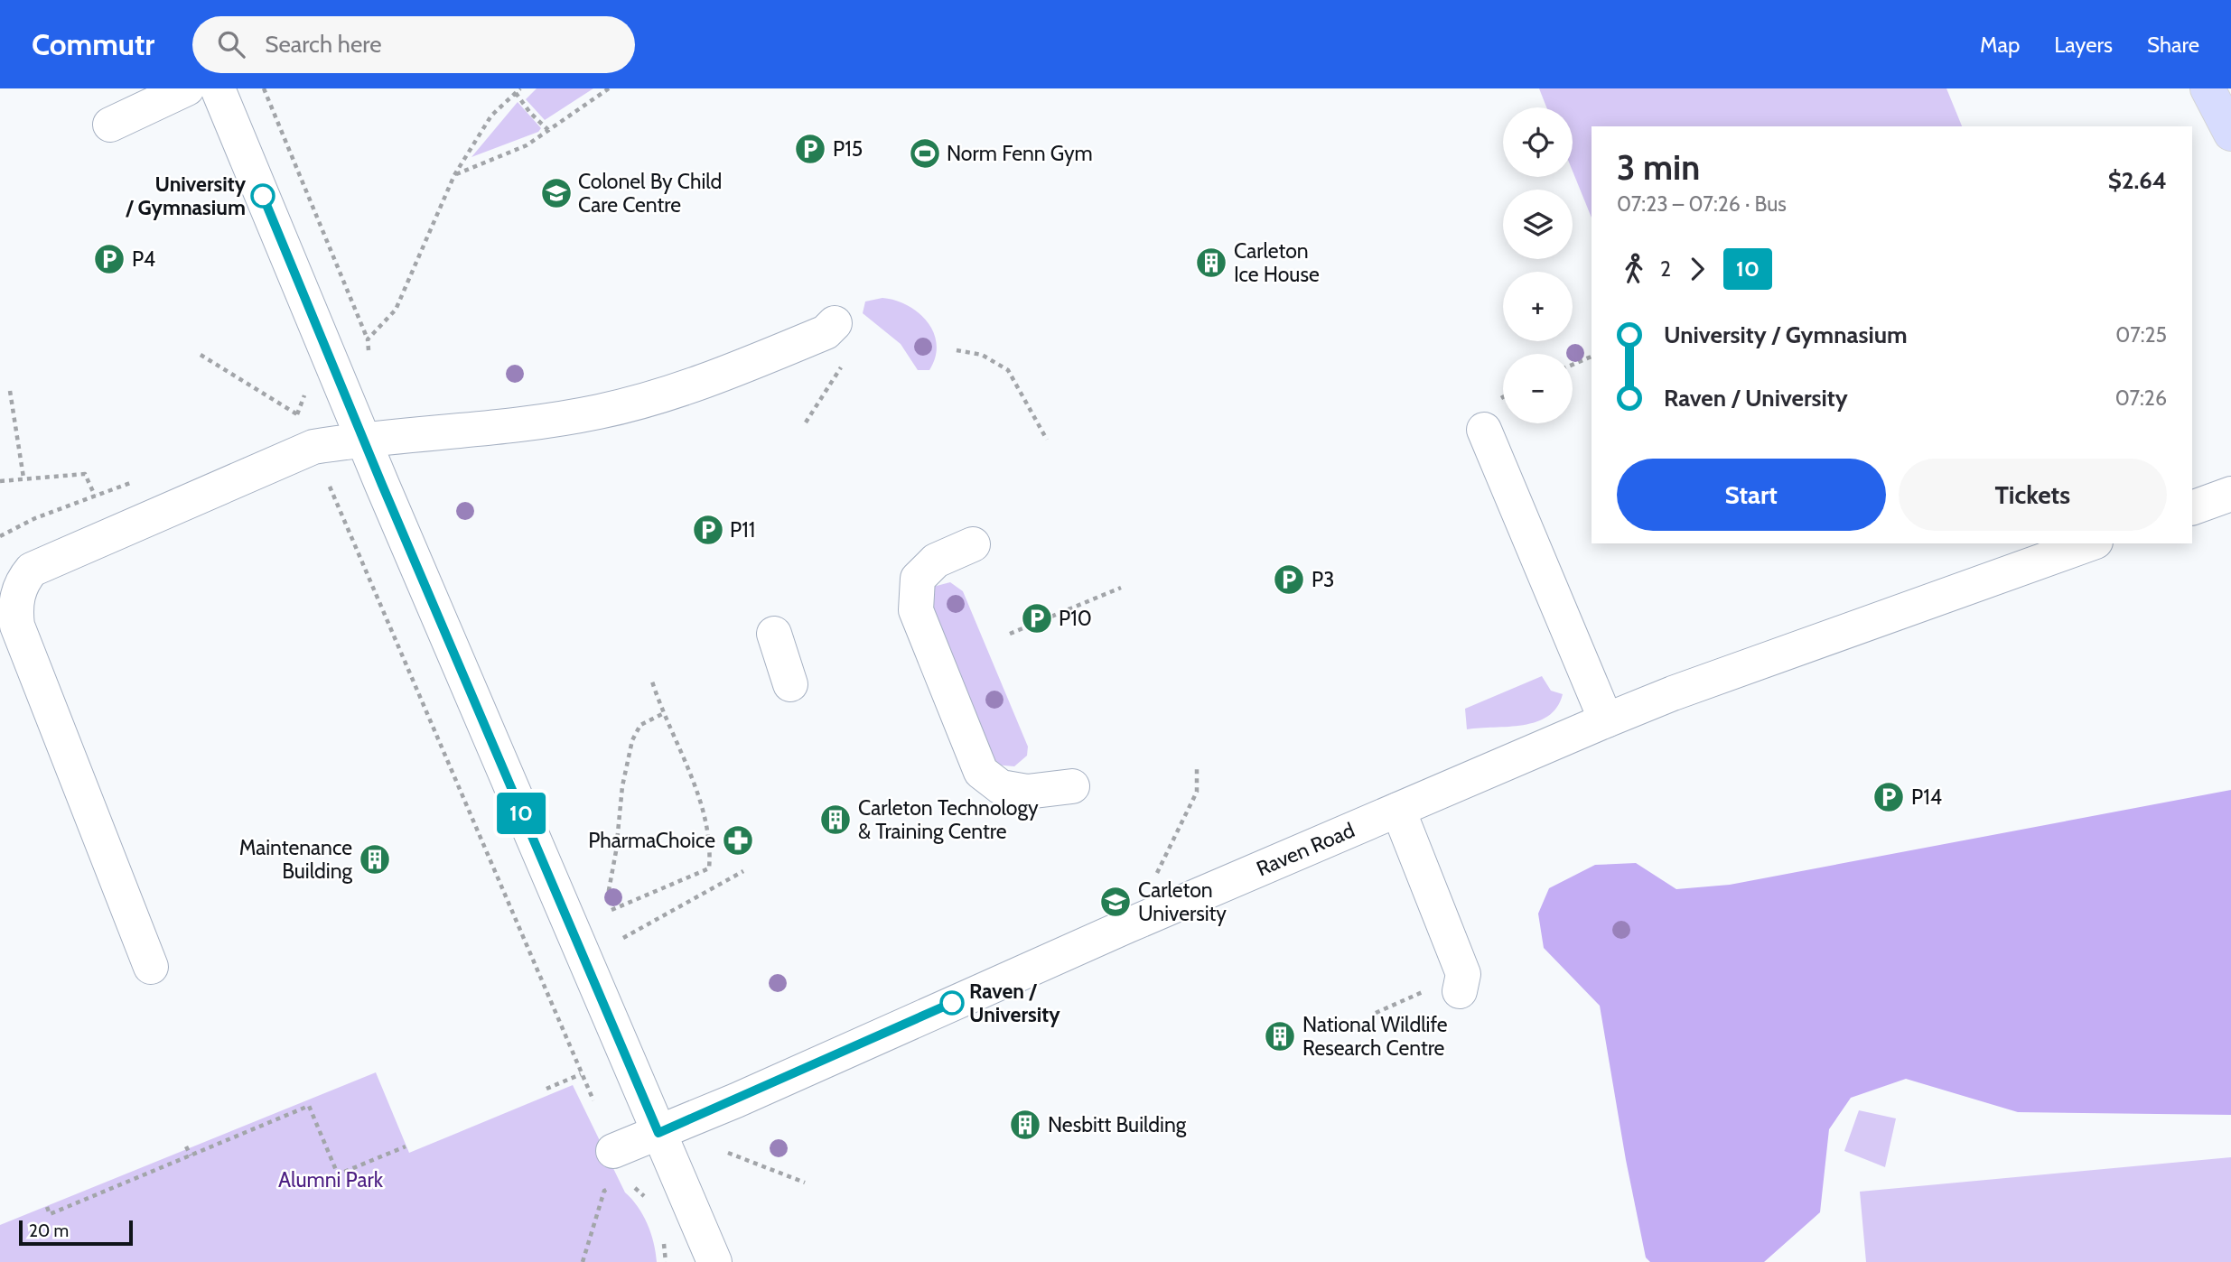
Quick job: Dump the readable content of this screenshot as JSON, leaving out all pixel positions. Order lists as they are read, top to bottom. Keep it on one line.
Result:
{"streets":{"street":["Raven Road"]},"parks":["Alumni Park"],"places":{"parking":["P15","P4","P11","P3","P10","P14"],"sports":["Norm Fenn Gym"],"school or university":["Colonel By Child Care Centre","Carleton University"],"other":["University / Gymnasium","Raven / University"],"building":["Carleton Ice House","Carleton Technology & Training Centre","Maintenance Building","National Wildlife Research Centre","Nesbitt Building"],"pharmacy":["PharmaChoice"]},"lines":["bus line 10"],"scale_bar":"20 m","page":{"header":"Commutr","search":"Search here","nav":["Map","Layers","Share"],"on_map":"10","map_buttons":["+","−"],"heading":["3 min","07:23 – 07:26 · Bus","$2.64"],"legs":["2","10"],"list":[{"name":"University / Gymnasium","value":"07:25"},{"name":"Raven / University","value":"07:26"}],"buttons":["Start","Tickets"],"scale":"20 m"}}
